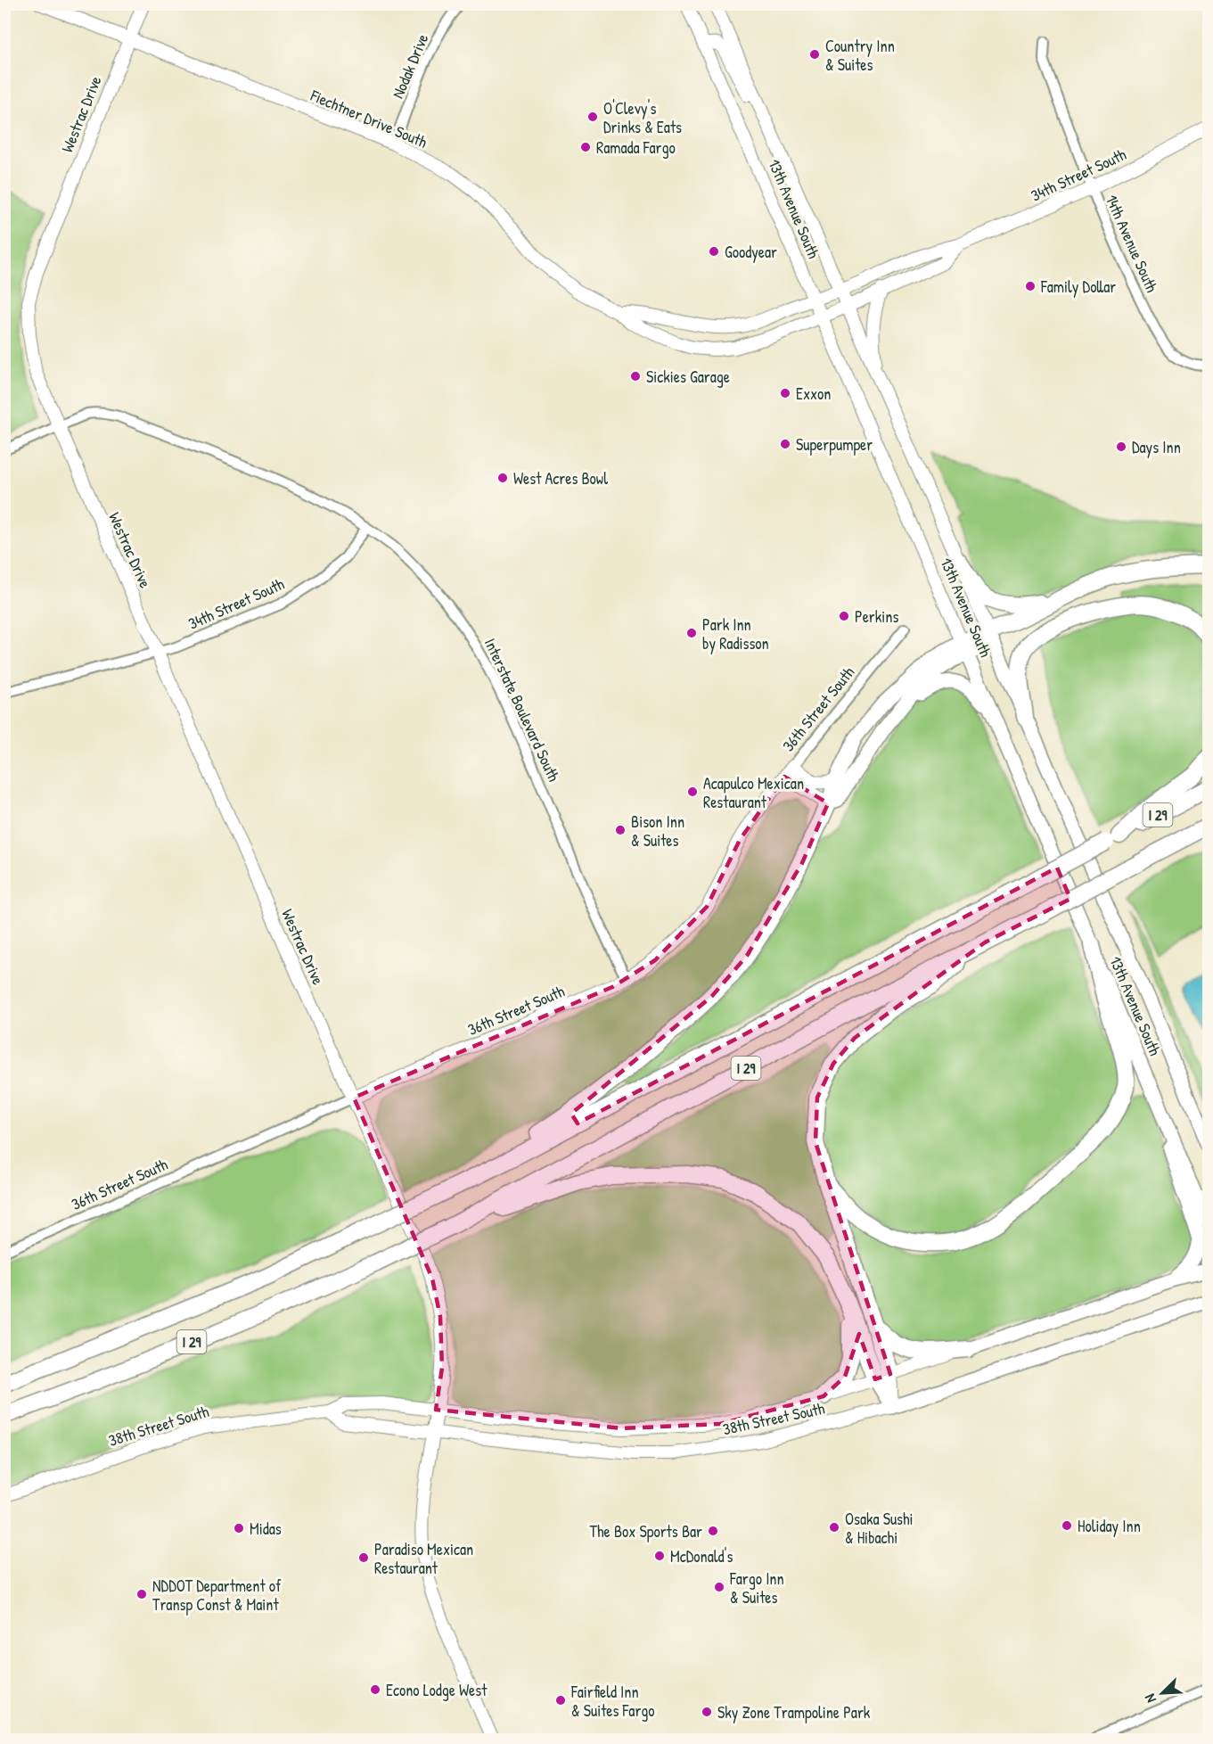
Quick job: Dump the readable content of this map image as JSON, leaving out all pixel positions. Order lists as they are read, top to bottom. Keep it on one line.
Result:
{"streets":{"highway":["I 29"],"main road":["13th Avenue South","38th Street South"],"street":["Nodak Drive","Westrac Drive","Fiechtner Drive South","34th Street South","14th Avenue South","36th Street South","Interstate Boulevard South"]},"crossings":[["Nodak Drive","Fiechtner Drive South"],["Westrac Drive","Fiechtner Drive South"],["Westrac Drive","34th Street South"],["Westrac Drive","36th Street South"],["Westrac Drive","Interstate Boulevard South"],["Westrac Drive","38th Street South"],["Fiechtner Drive South","34th Street South"],["Fiechtner Drive South","13th Avenue South"],["34th Street South","13th Avenue South"],["34th Street South","14th Avenue South"],["34th Street South","Interstate Boulevard South"],["36th Street South","Interstate Boulevard South"]],"places":["Country Inn & Suites","O'Clevy's Drinks & Eats","Ramada Fargo","Goodyear","Family Dollar","Sickies Garage","Exxon","Superpumper","Days Inn","West Acres Bowl","Perkins","Park Inn by Radisson","Acapulco Mexican Restaurant","Bison Inn & Suites","Holiday Inn","Osaka Sushi & Hibachi","Midas","The Box Sports Bar","McDonald's","Paradiso Mexican Restaurant","Fargo Inn & Suites","NDDOT Department of Transp Const & Maint","Econo Lodge West","Fairfield Inn & Suites Fargo","Sky Zone Trampoline Park"],"north":"bottom left"}
